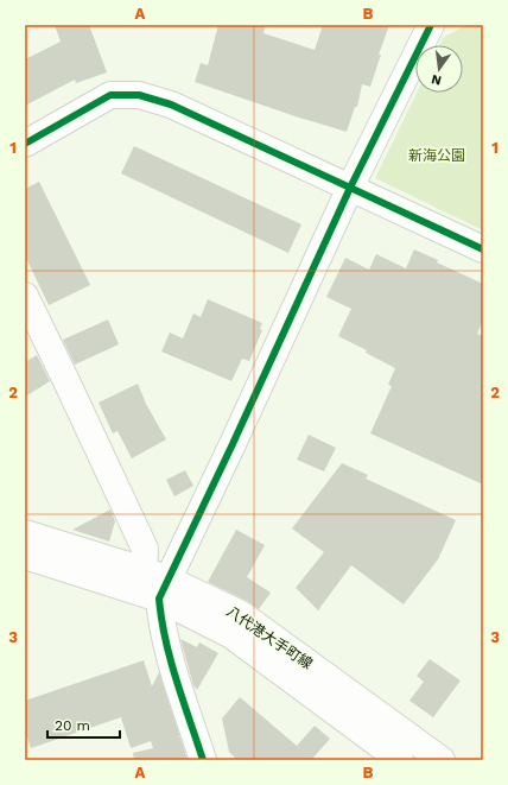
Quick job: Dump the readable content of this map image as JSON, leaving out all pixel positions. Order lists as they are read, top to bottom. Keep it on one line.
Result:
{"streets":{"street":["八代港大手町線"]},"parks":["新海公園"],"scale_bar":"20 m","north":"bottom","grid":{"columns":["A","B"],"rows":["1","2","3"]}}
